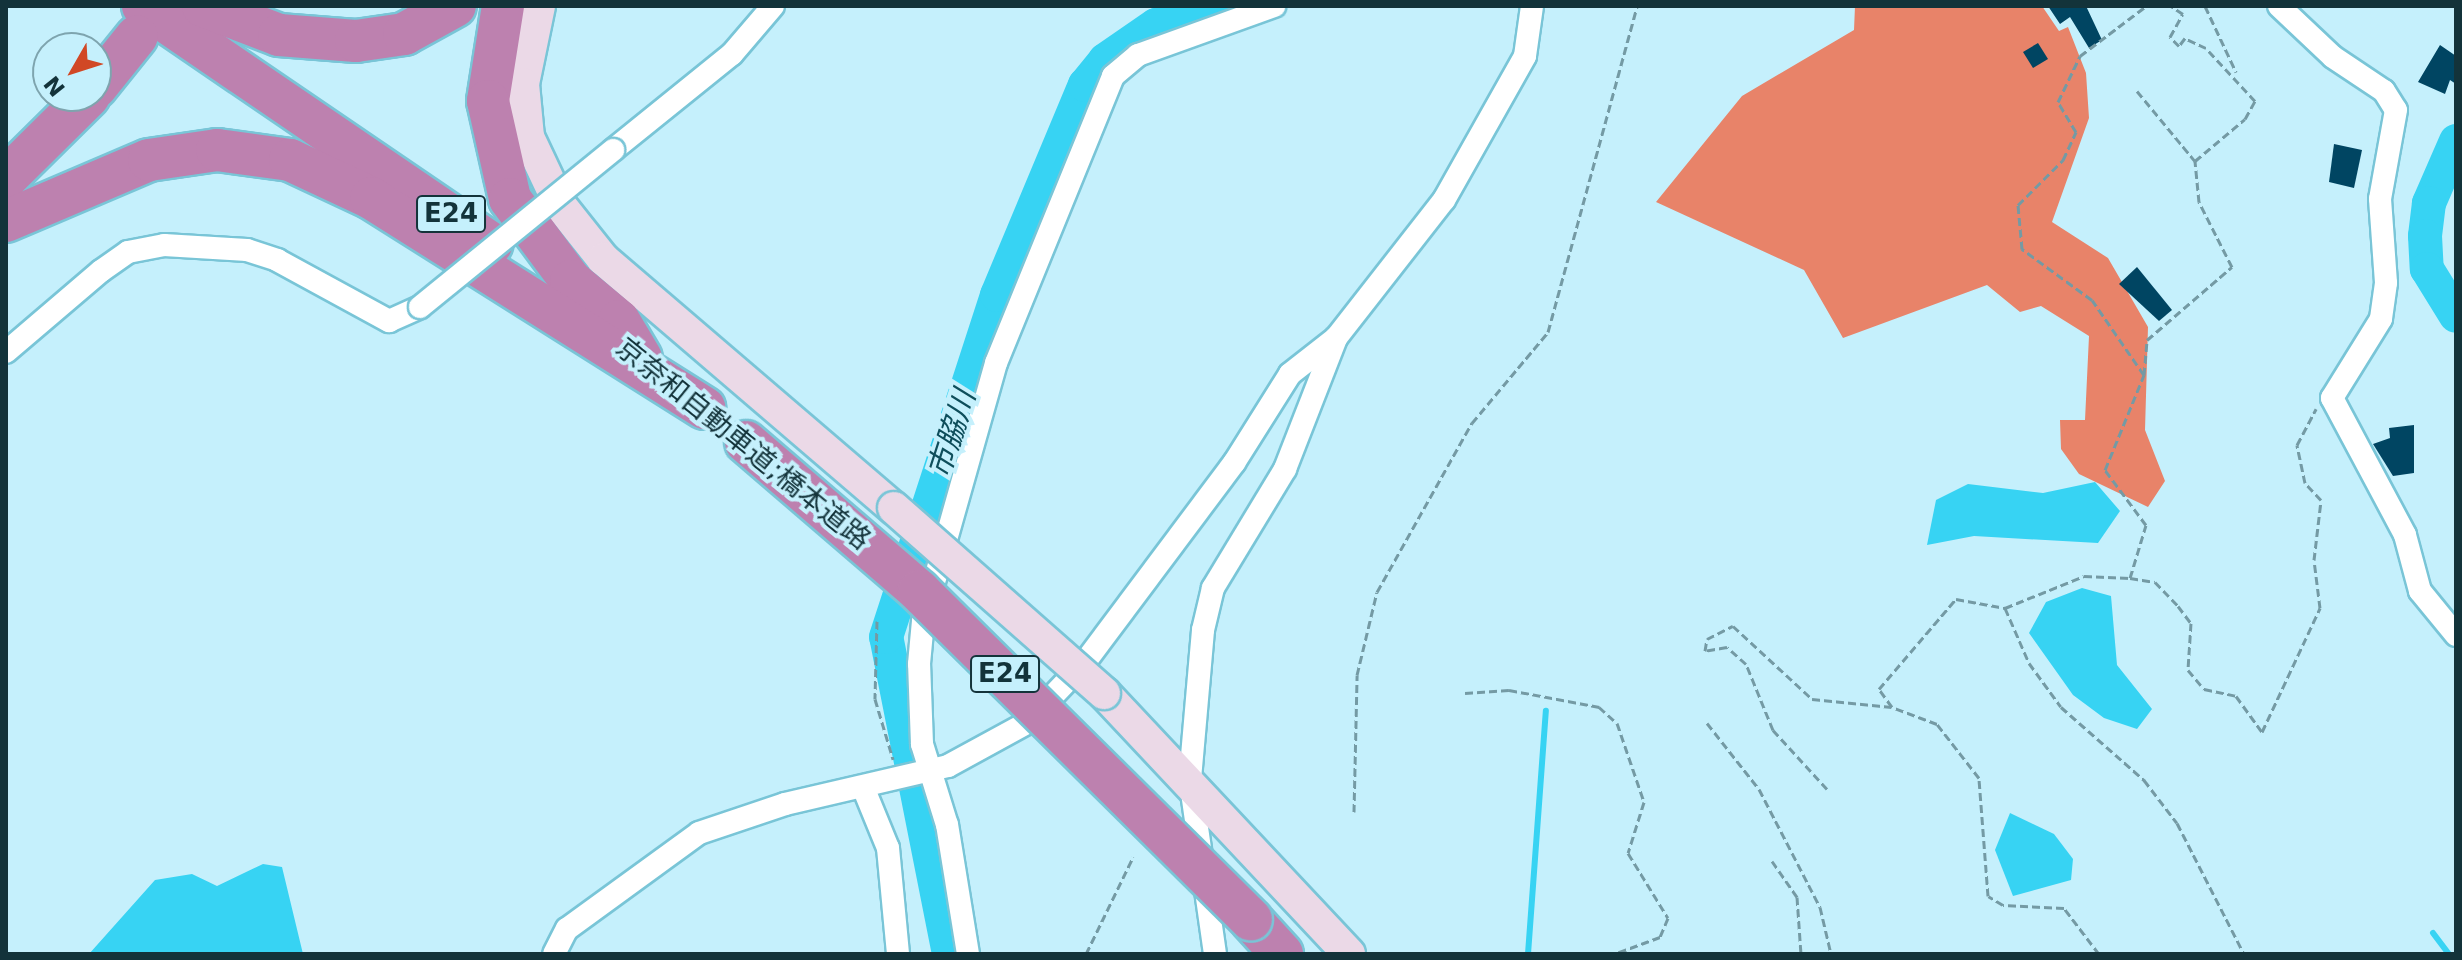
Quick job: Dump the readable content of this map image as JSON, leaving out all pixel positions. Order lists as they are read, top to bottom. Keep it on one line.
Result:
{"streets":{"highway":["E24","京奈和自動車道;橋本道路"]},"water":["市脇川"],"north":"bottom left"}
